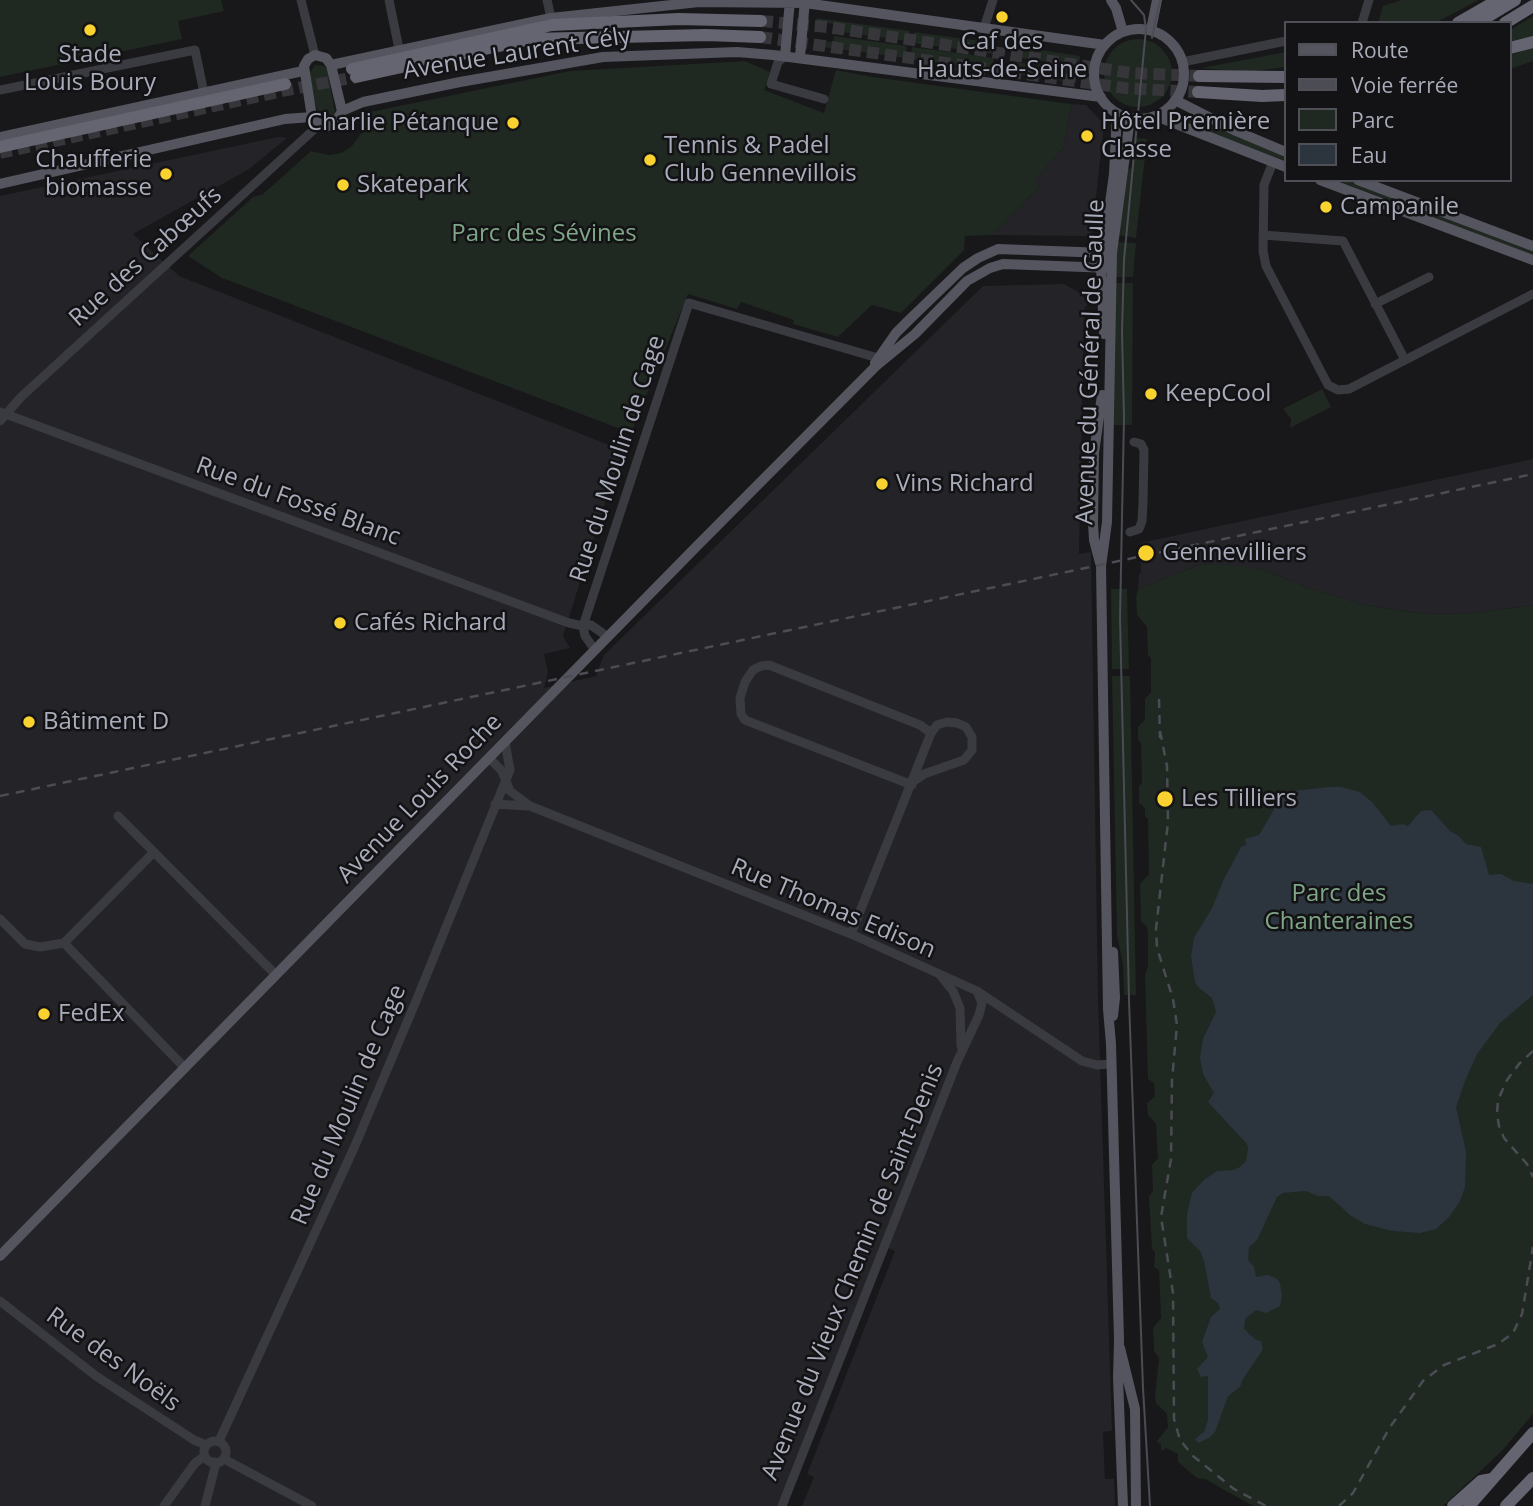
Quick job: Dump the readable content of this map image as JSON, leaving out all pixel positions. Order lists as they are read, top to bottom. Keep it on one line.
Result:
{"streets":{"main road":["Avenue Laurent Cély","Avenue du Général de Gaulle","Avenue Louis Roche"],"street":["Rue des Cabœufs","Rue du Moulin de Cage","Rue du Fossé Blanc","Rue Thomas Edison","Avenue du Vieux Chemin de Saint-Denis","Rue des Noëls"]},"crossings":[["Avenue Laurent Cély","Rue des Cabœufs"],["Avenue Laurent Cély","Avenue du Général de Gaulle"],["Rue des Cabœufs","Rue du Fossé Blanc"],["Avenue du Général de Gaulle","Avenue Louis Roche"],["Avenue du Général de Gaulle","Rue Thomas Edison"],["Rue du Moulin de Cage","Rue du Fossé Blanc"],["Rue du Moulin de Cage","Avenue Louis Roche"],["Rue du Moulin de Cage","Rue Thomas Edison"],["Rue du Fossé Blanc","Avenue Louis Roche"],["Rue Thomas Edison","Avenue du Vieux Chemin de Saint-Denis"]],"parks":["Parc des Sévines","Parc des Chanteraines"],"places":["Caf des Hauts-de-Seine","Stade Louis Boury","Charlie Pétanque","Hôtel Première Classe","Tennis & Padel Club Gennevillois","Chaufferie biomasse","Skatepark","Campanile","KeepCool","Vins Richard","Gennevilliers","Cafés Richard","Bâtiment D","Les Tilliers","FedEx"],"legend":["Route","Voie ferrée","Parc","Eau"]}
